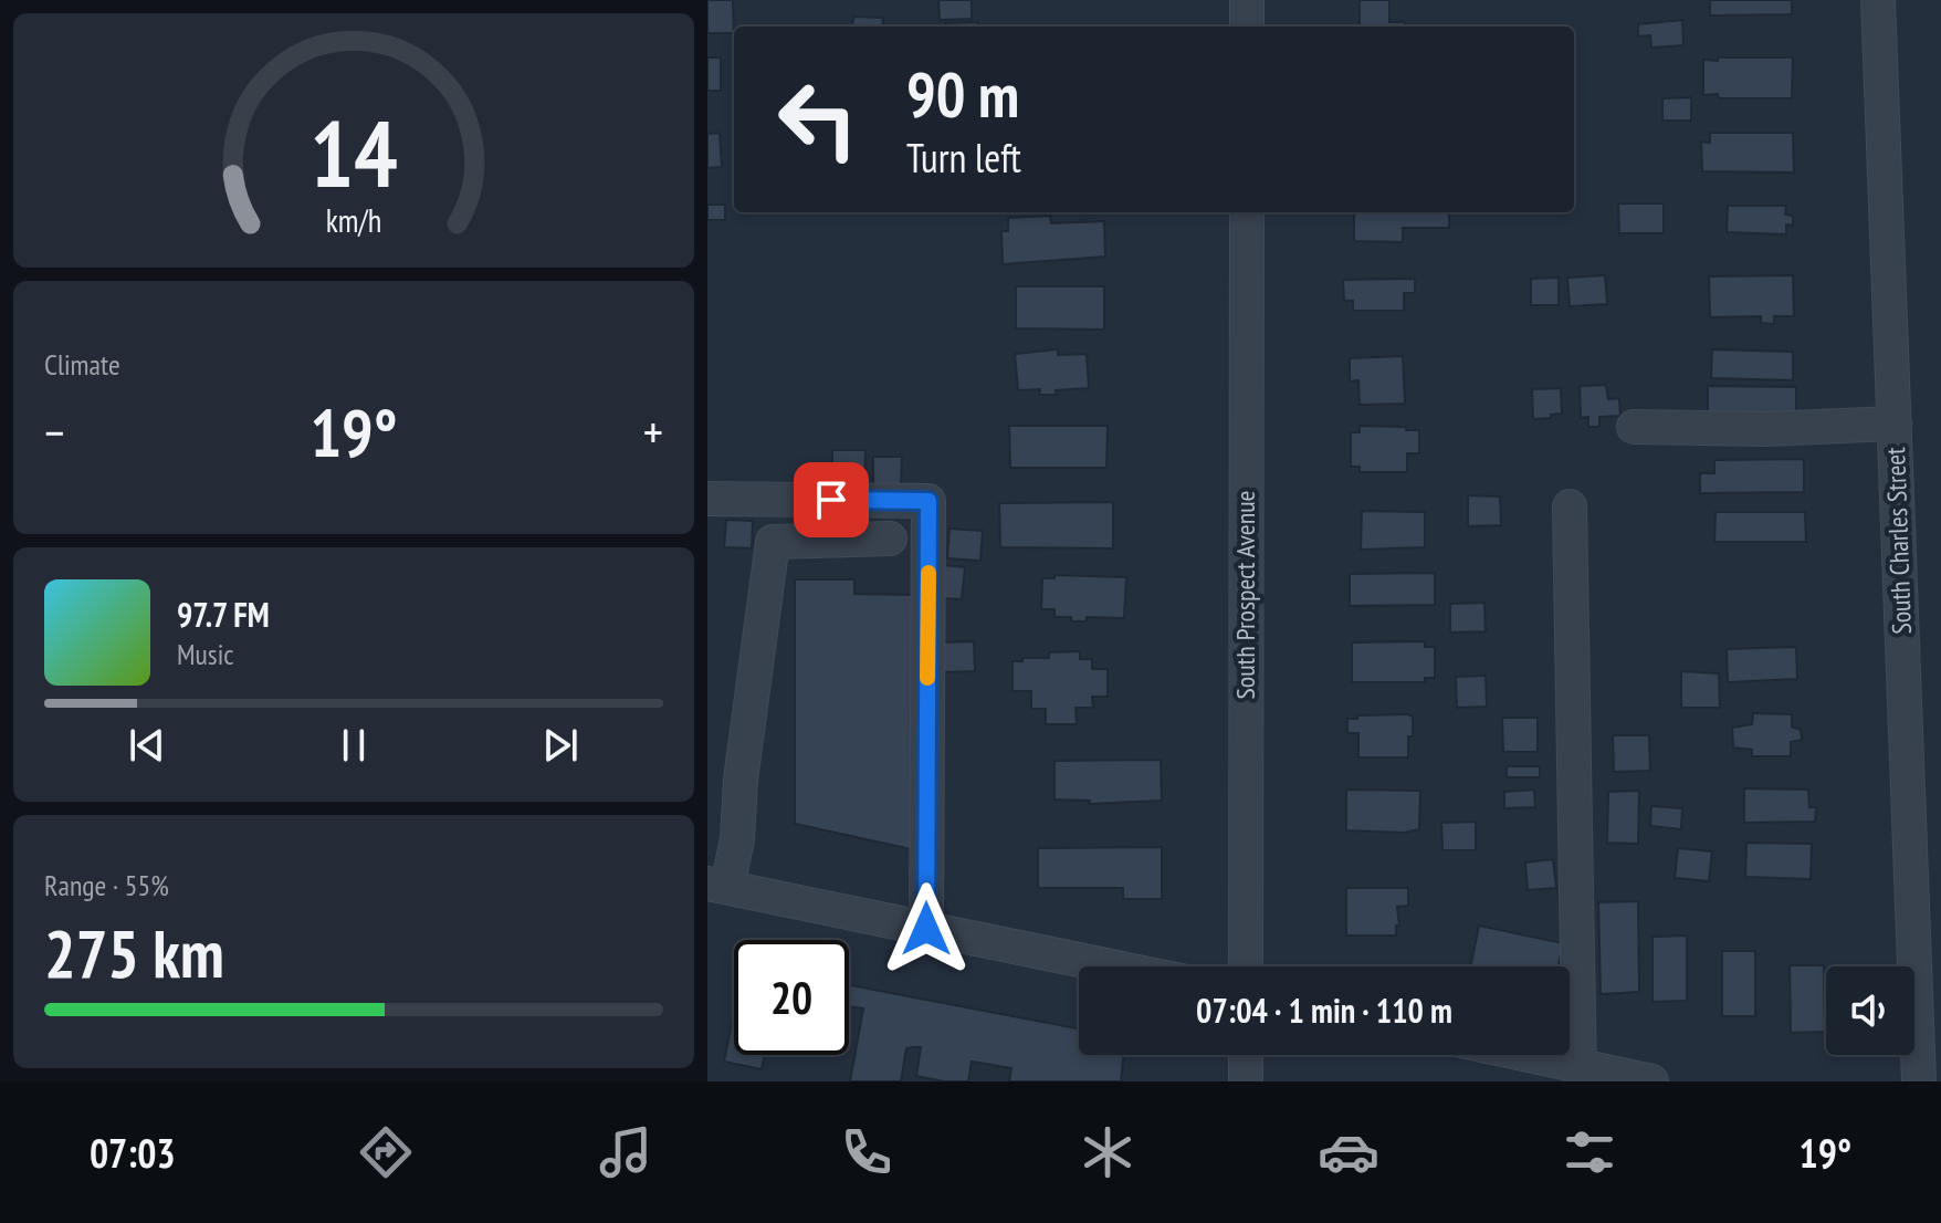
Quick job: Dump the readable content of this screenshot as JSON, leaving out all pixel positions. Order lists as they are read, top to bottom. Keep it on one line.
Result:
{"streets":{"street":["South Charles Street","South Prospect Avenue"]},"page":{"turn":["90 m","Turn left"],"tile":["Climate",["Range · 55%","275 km"]],"heat":["−","19°","+"],"song":["97.7 FM","Music"],"limit":"20","trip":"07:04 · 1 min · 110 m","tabs":["07:03","19°"],"gauge":["14","km/h"]}}
